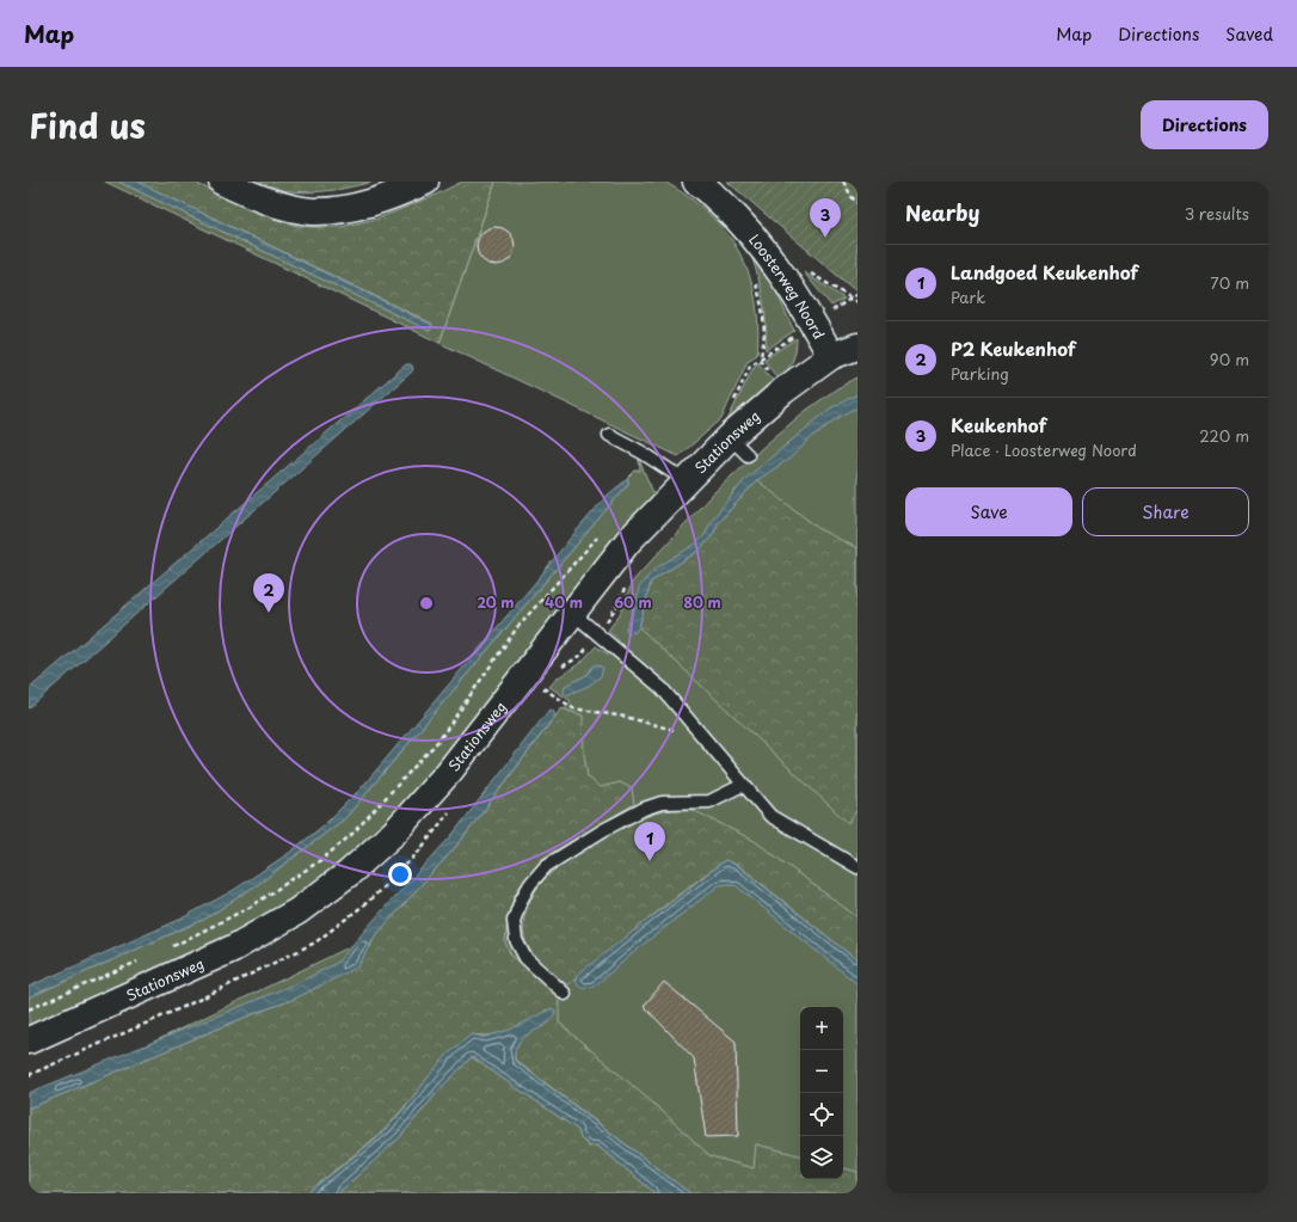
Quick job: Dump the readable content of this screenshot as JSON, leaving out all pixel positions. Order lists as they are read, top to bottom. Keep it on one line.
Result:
{"streets":{"main road":["Loosterweg Noord","Stationsweg"]},"crossings":[["Loosterweg Noord","Stationsweg"]],"page":{"header":"Map","nav":["Map","Directions","Saved"],"title":"Find us","buttons":["Directions",["Save","Share"]],"heading":["Nearby","3 results"],"pins":["3","2","1"],"list":[{"mark":"1","name":"Landgoed Keukenhof","note":"Park","value":"70 m"},{"mark":"2","name":"P2 Keukenhof","note":"Parking","value":"90 m"},{"mark":"3","name":"Keukenhof","note":"Place · Loosterweg Noord","value":"220 m"}],"map_buttons":["+","−"]},"rings":["20 m","40 m","60 m","80 m"]}
